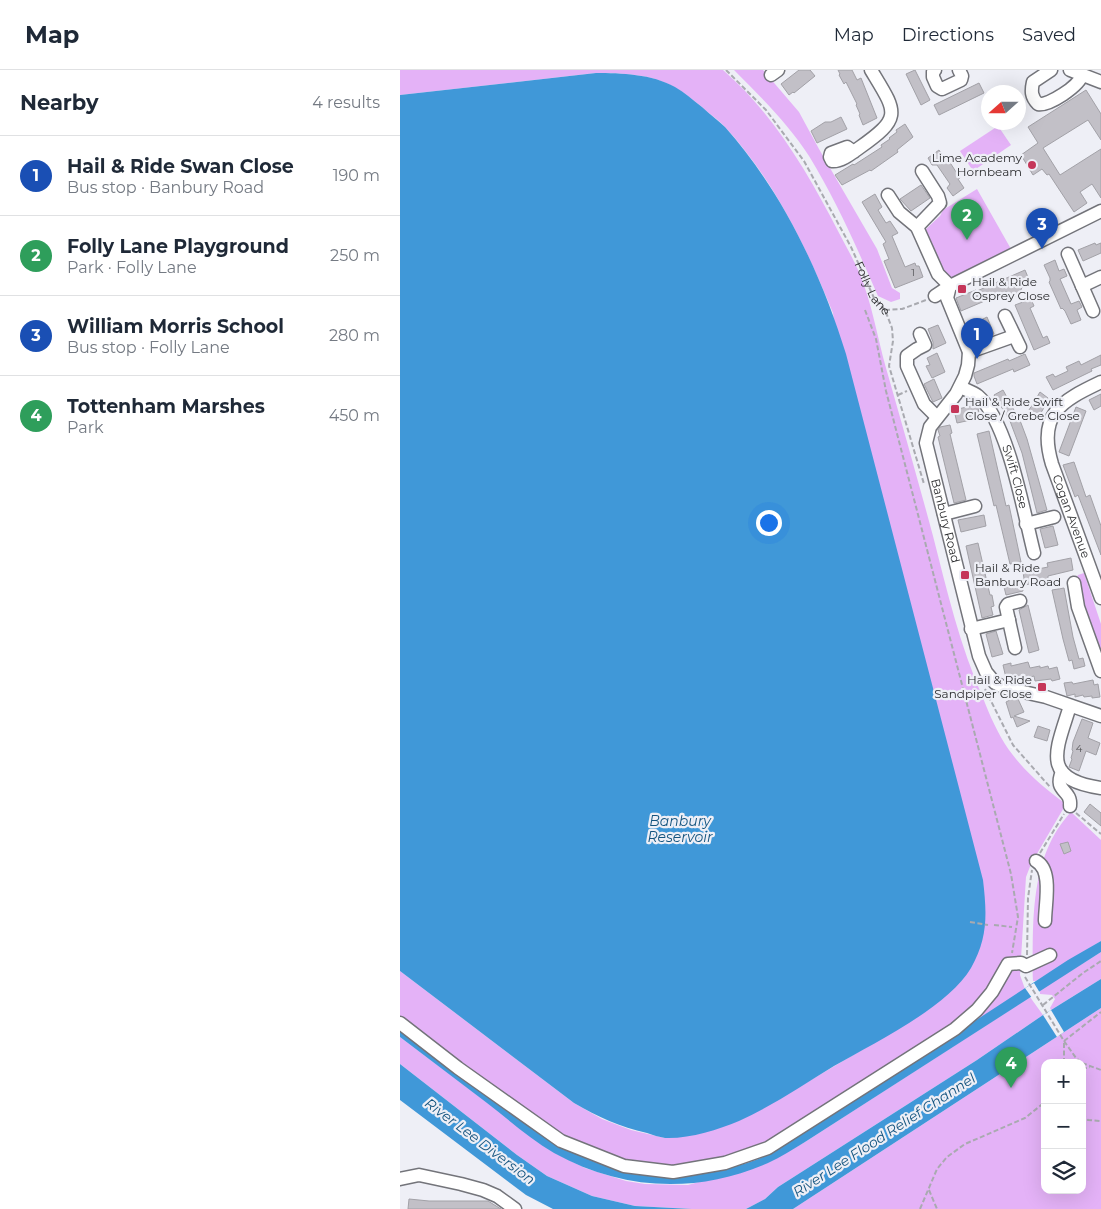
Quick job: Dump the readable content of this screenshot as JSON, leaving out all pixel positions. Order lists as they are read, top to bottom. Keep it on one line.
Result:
{"streets":{"street":["Swift Close","Cogan Avenue","Banbury Road"],"path":["Folly Lane"]},"crossings":[["Swift Close","Banbury Road"]],"water":["Banbury Reservoir","River Lee Flood Relief Channel","River Lee Diversion"],"places":{"other":["Lime Academy Hornbeam"],"transit":["Hail & Ride Osprey Close","Hail & Ride Swift Close / Grebe Close","Hail & Ride Banbury Road","Hail & Ride Sandpiper Close"]},"house_numbers":["1","4"],"north":"left","page":{"header":"Map","nav":["Map","Directions","Saved"],"heading":["Nearby","4 results"],"list":[{"mark":"1","name":"Hail & Ride Swan Close","note":"Bus stop · Banbury Road","value":"190 m"},{"mark":"2","name":"Folly Lane Playground","note":"Park · Folly Lane","value":"250 m"},{"mark":"3","name":"William Morris School","note":"Bus stop · Folly Lane","value":"280 m"},{"mark":"4","name":"Tottenham Marshes","note":"Park","value":"450 m"}],"pins":["2","3","1","4"],"map_buttons":["+","−"]}}
